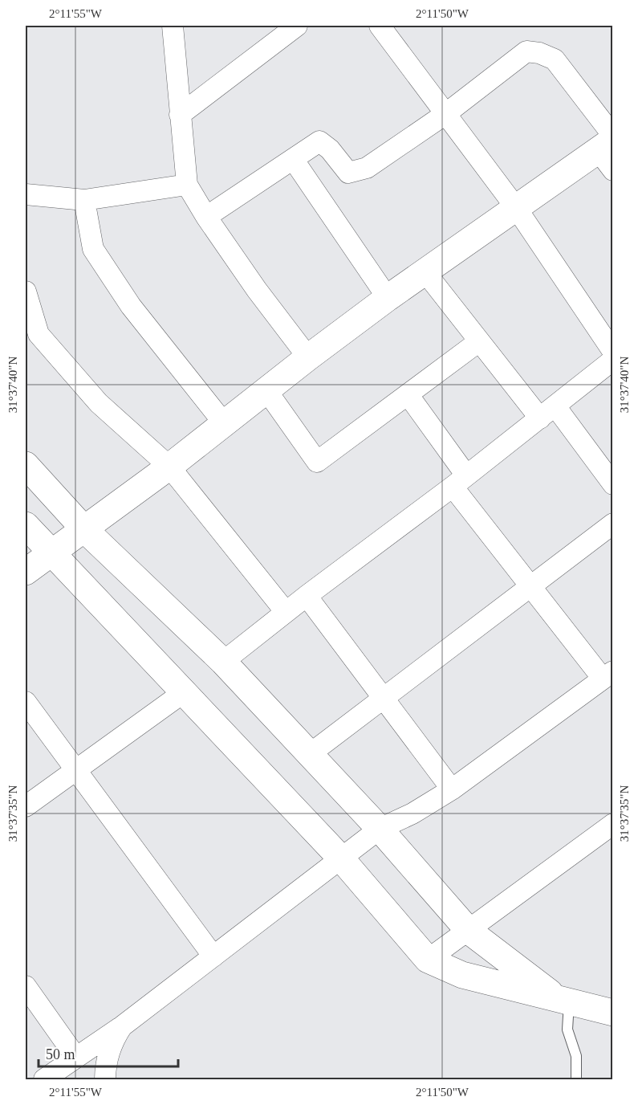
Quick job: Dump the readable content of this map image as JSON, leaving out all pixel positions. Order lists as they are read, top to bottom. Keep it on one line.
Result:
{"scale_bar":"50 m","coordinates":["2°11'55\"W","2°11'50\"W","31°37'40\"N","31°37'35\"N"]}
